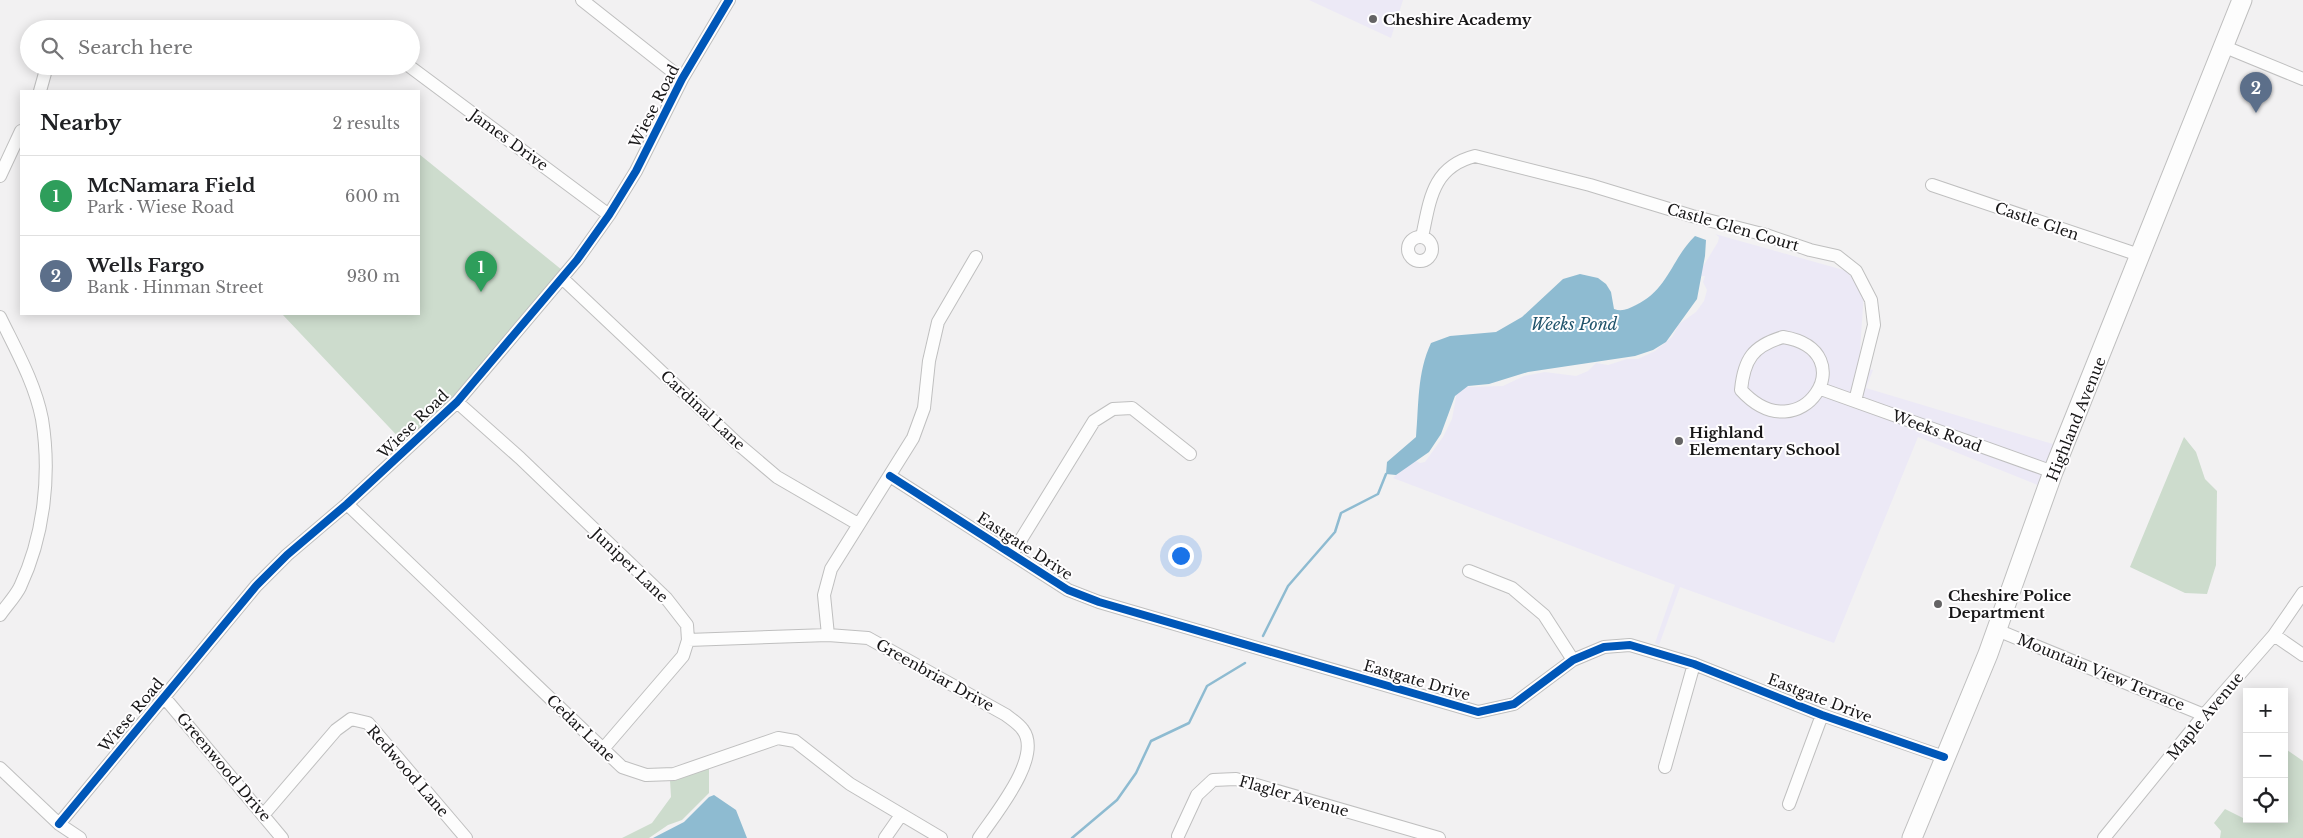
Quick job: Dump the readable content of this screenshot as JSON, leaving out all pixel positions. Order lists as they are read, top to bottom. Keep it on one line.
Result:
{"streets":{"highway":["Highland Avenue"],"street":["Wiese Road","James Drive","Castle Glen","Castle Glen Court","Cardinal Lane","Weeks Road","Eastgate Drive","Juniper Lane","Mountain View Terrace","Greenbriar Drive","Maple Avenue","Cedar Lane","Greenwood Drive","Redwood Lane","Flagler Avenue"]},"crossings":[["Wiese Road","James Drive"],["Wiese Road","Cardinal Lane"],["Wiese Road","Juniper Lane"],["Wiese Road","Cedar Lane"],["Wiese Road","Greenwood Drive"],["Castle Glen","Highland Avenue"],["Castle Glen Court","Weeks Road"],["Highland Avenue","Weeks Road"],["Highland Avenue","Eastgate Drive"],["Highland Avenue","Mountain View Terrace"],["Juniper Lane","Greenbriar Drive"],["Mountain View Terrace","Maple Avenue"],["Greenwood Drive","Redwood Lane"]],"water":["Weeks Pond"],"places":["Cheshire Academy","Highland Elementary School","Cheshire Police Department"],"page":{"search":"Search here","pins":["2","1"],"heading":["Nearby","2 results"],"list":[{"mark":"1","name":"McNamara Field","note":"Park · Wiese Road","value":"600 m"},{"mark":"2","name":"Wells Fargo","note":"Bank · Hinman Street","value":"930 m"}],"map_buttons":["+","−"]}}
